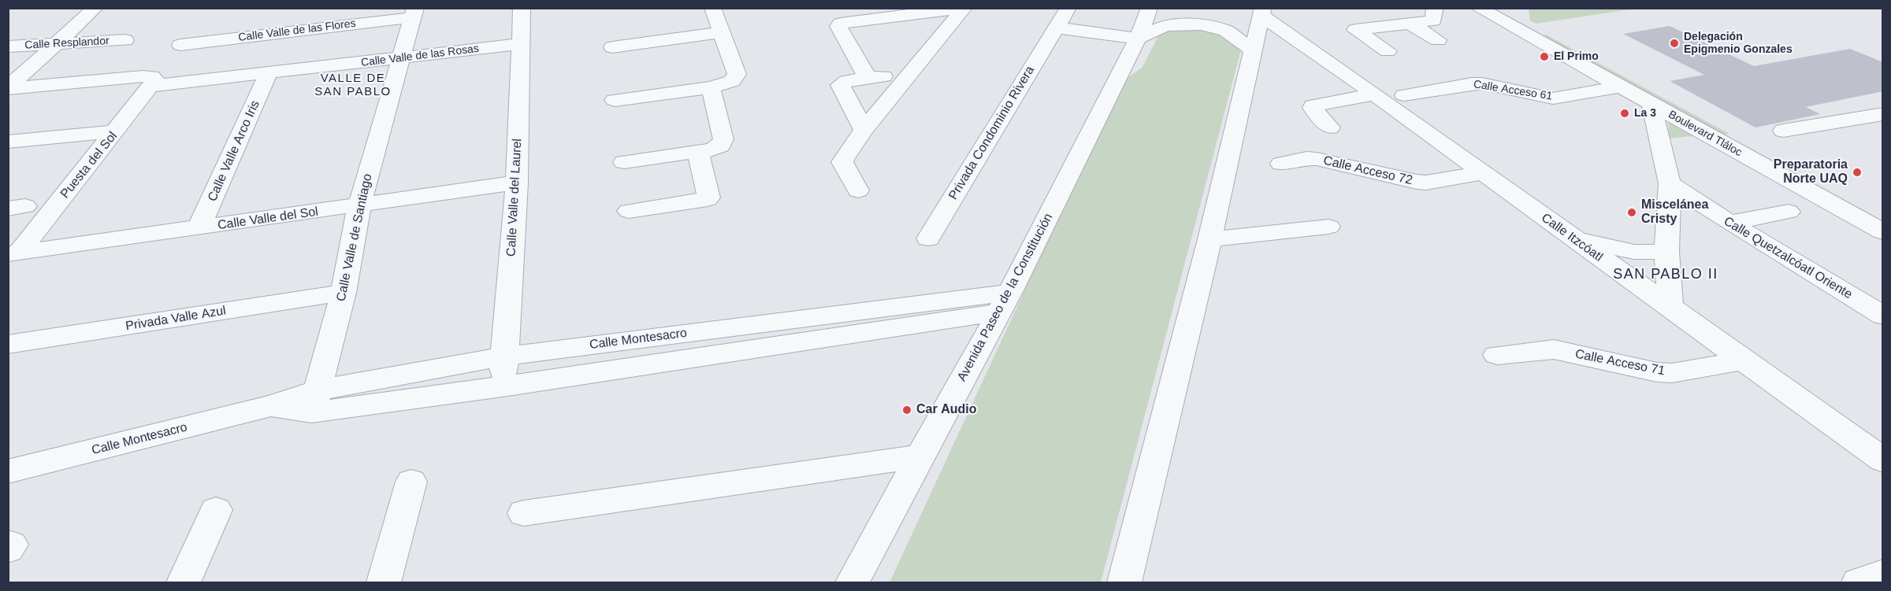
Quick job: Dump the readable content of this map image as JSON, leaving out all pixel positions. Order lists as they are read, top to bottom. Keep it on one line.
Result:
{"streets":{"street":["Calle Valle de las Flores","Calle Resplandor","Calle Valle de las Rosas","Calle Acceso 61","Privada Condominio Rivera","Boulevard Tláloc","Calle Valle Arco Iris","Puesta del Sol","Calle Acceso 72","Calle Valle del Laurel","Calle Valle del Sol","Calle Valle de Santiago","Calle Itzcóatl","Calle Quetzalcóatl Oriente","Avenida Paseo de la Constitución","Privada Valle Azul","Calle Montesacro","Calle Acceso 71"]},"crossings":[["Calle Valle de las Flores","Calle Valle de Santiago"],["Calle Valle de las Rosas","Calle Valle Arco Iris"],["Calle Valle de las Rosas","Puesta del Sol"],["Calle Valle de las Rosas","Calle Valle del Laurel"],["Calle Valle de las Rosas","Calle Valle de Santiago"],["Calle Acceso 61","Boulevard Tláloc"],["Calle Valle Arco Iris","Calle Valle del Sol"],["Puesta del Sol","Calle Valle del Sol"],["Calle Acceso 72","Calle Itzcóatl"],["Calle Valle del Laurel","Calle Valle del Sol"],["Calle Valle del Laurel","Calle Montesacro"],["Calle Valle del Sol","Calle Valle de Santiago"],["Calle Valle de Santiago","Privada Valle Azul"],["Calle Valle de Santiago","Calle Montesacro"],["Calle Itzcóatl","Calle Acceso 71"],["Avenida Paseo de la Constitución","Calle Montesacro"]],"districts":["VALLE DE SAN PABLO","SAN PABLO II"],"places":["Delegación Epigmenio Gonzales","El Primo","La 3","Preparatoria Norte UAQ","Miscelánea Cristy","Car Audio"]}
